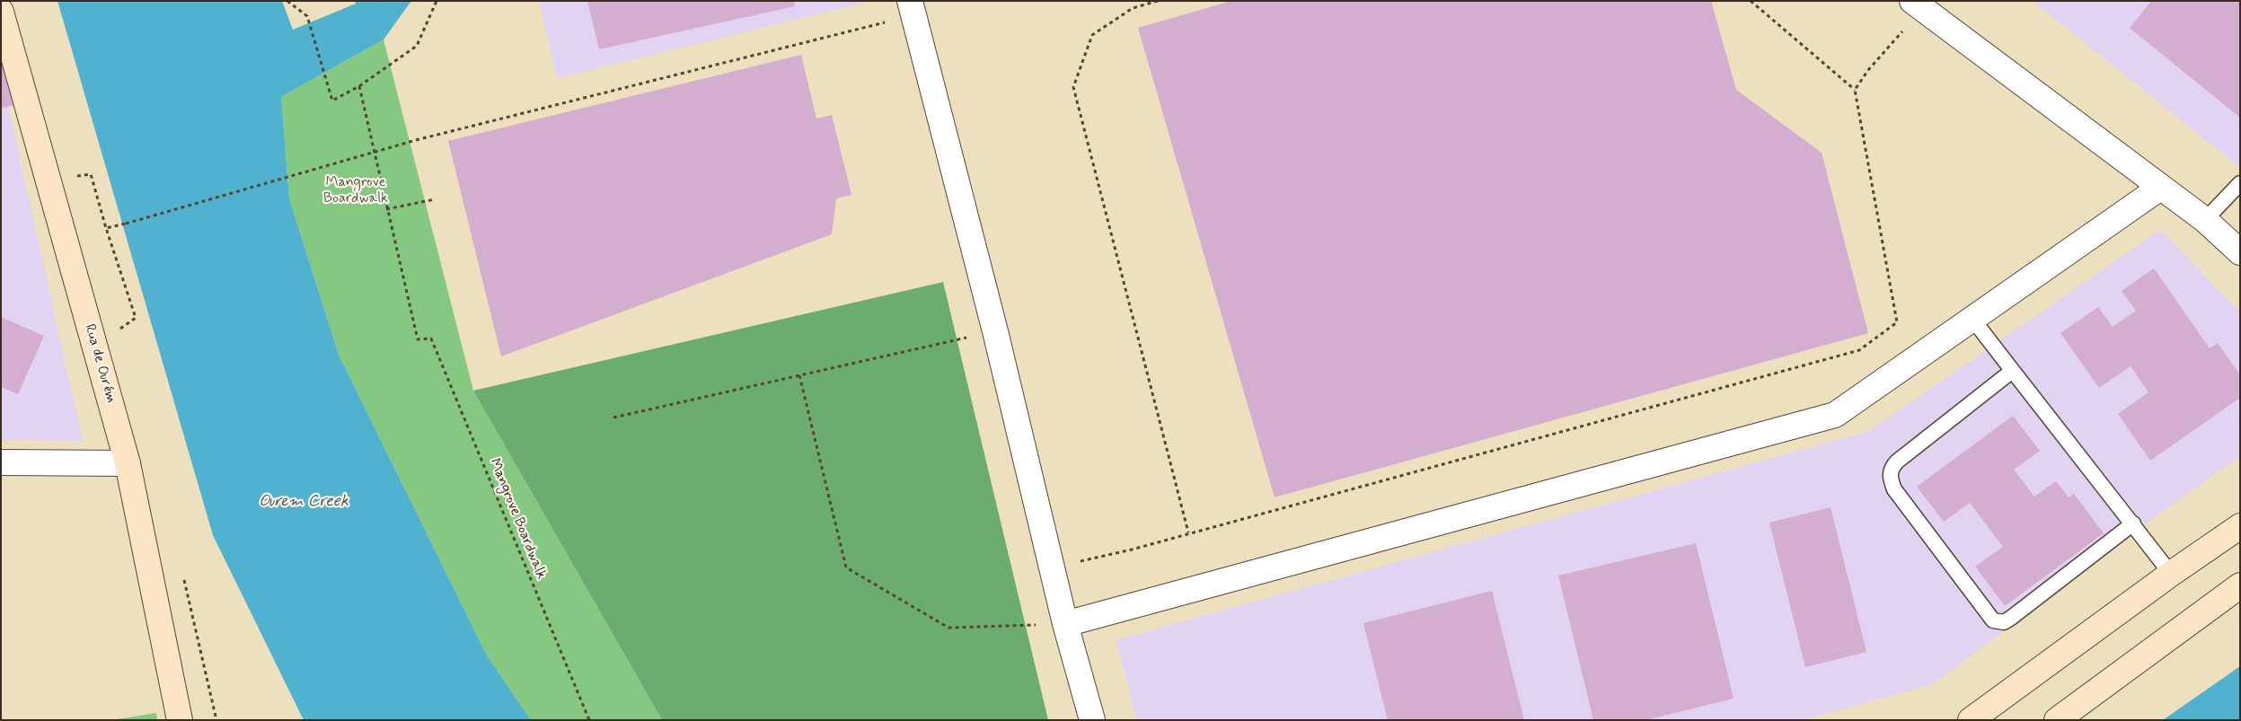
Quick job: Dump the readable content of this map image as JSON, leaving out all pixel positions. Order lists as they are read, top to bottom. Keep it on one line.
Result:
{"streets":{"street":["Rua de Ourém"],"path":["Mangrove Boardwalk"]},"water":["Ourem Creek"],"parks":["Mangrove Boardwalk"]}
